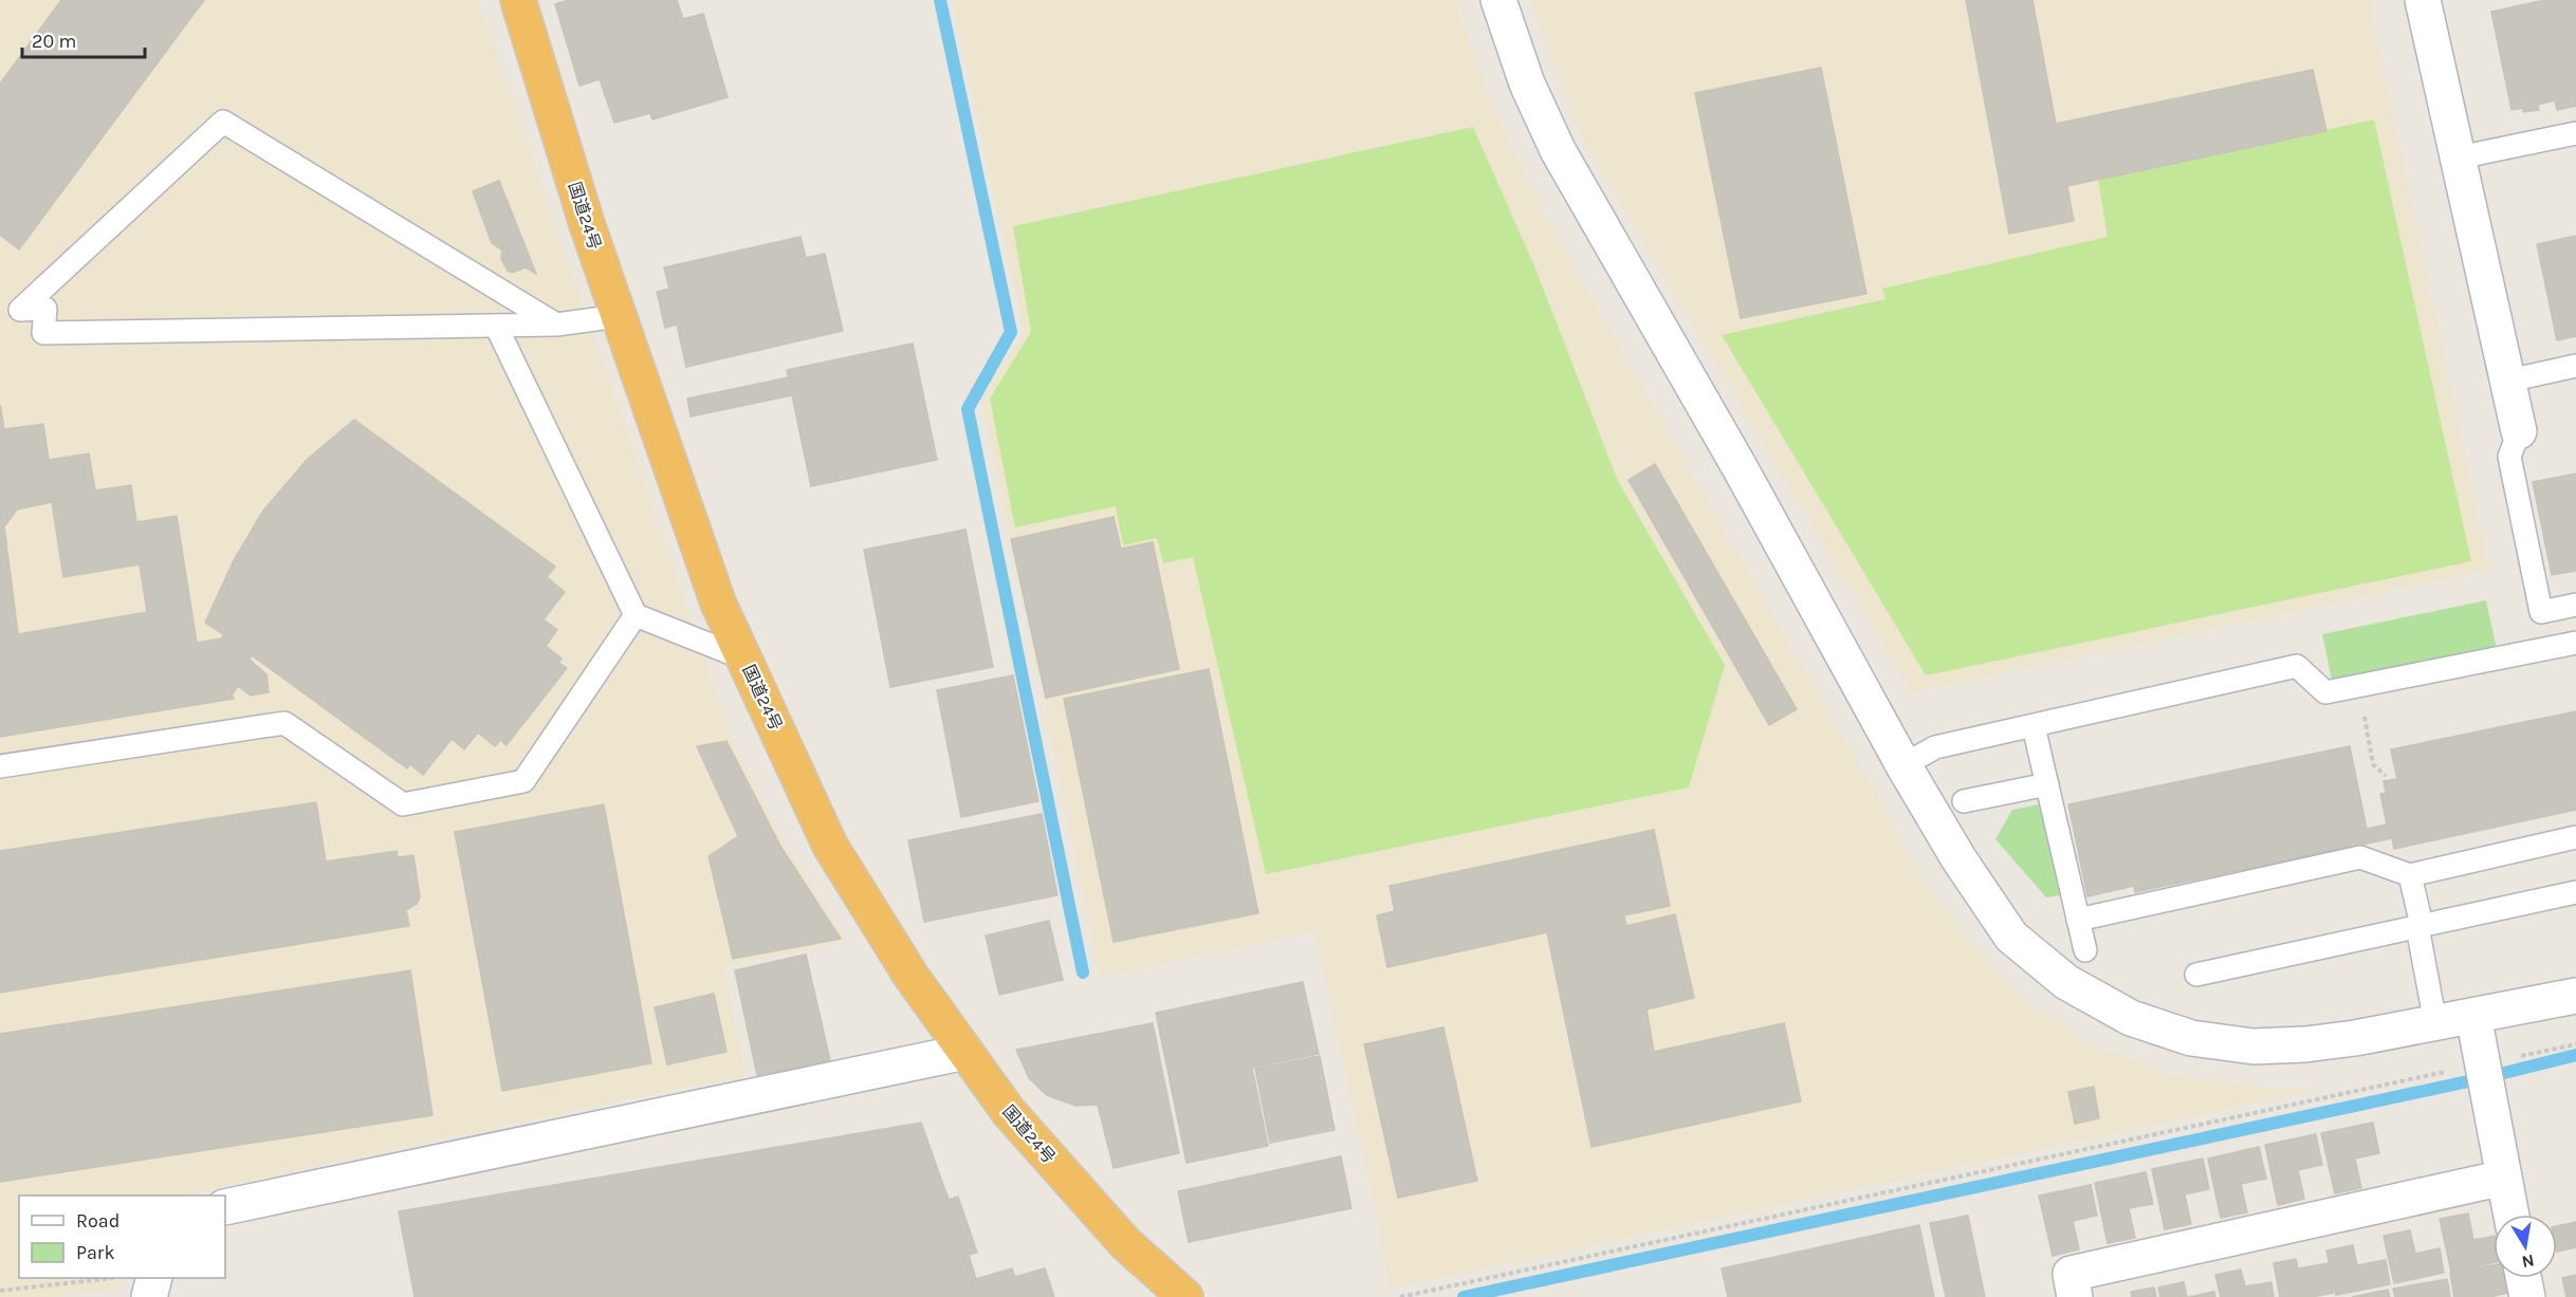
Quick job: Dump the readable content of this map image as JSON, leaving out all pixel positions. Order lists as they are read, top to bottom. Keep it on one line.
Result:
{"streets":{"highway":["国道24号"]},"legend":["Road","Park"],"scale_bar":"20 m","north":"bottom"}
